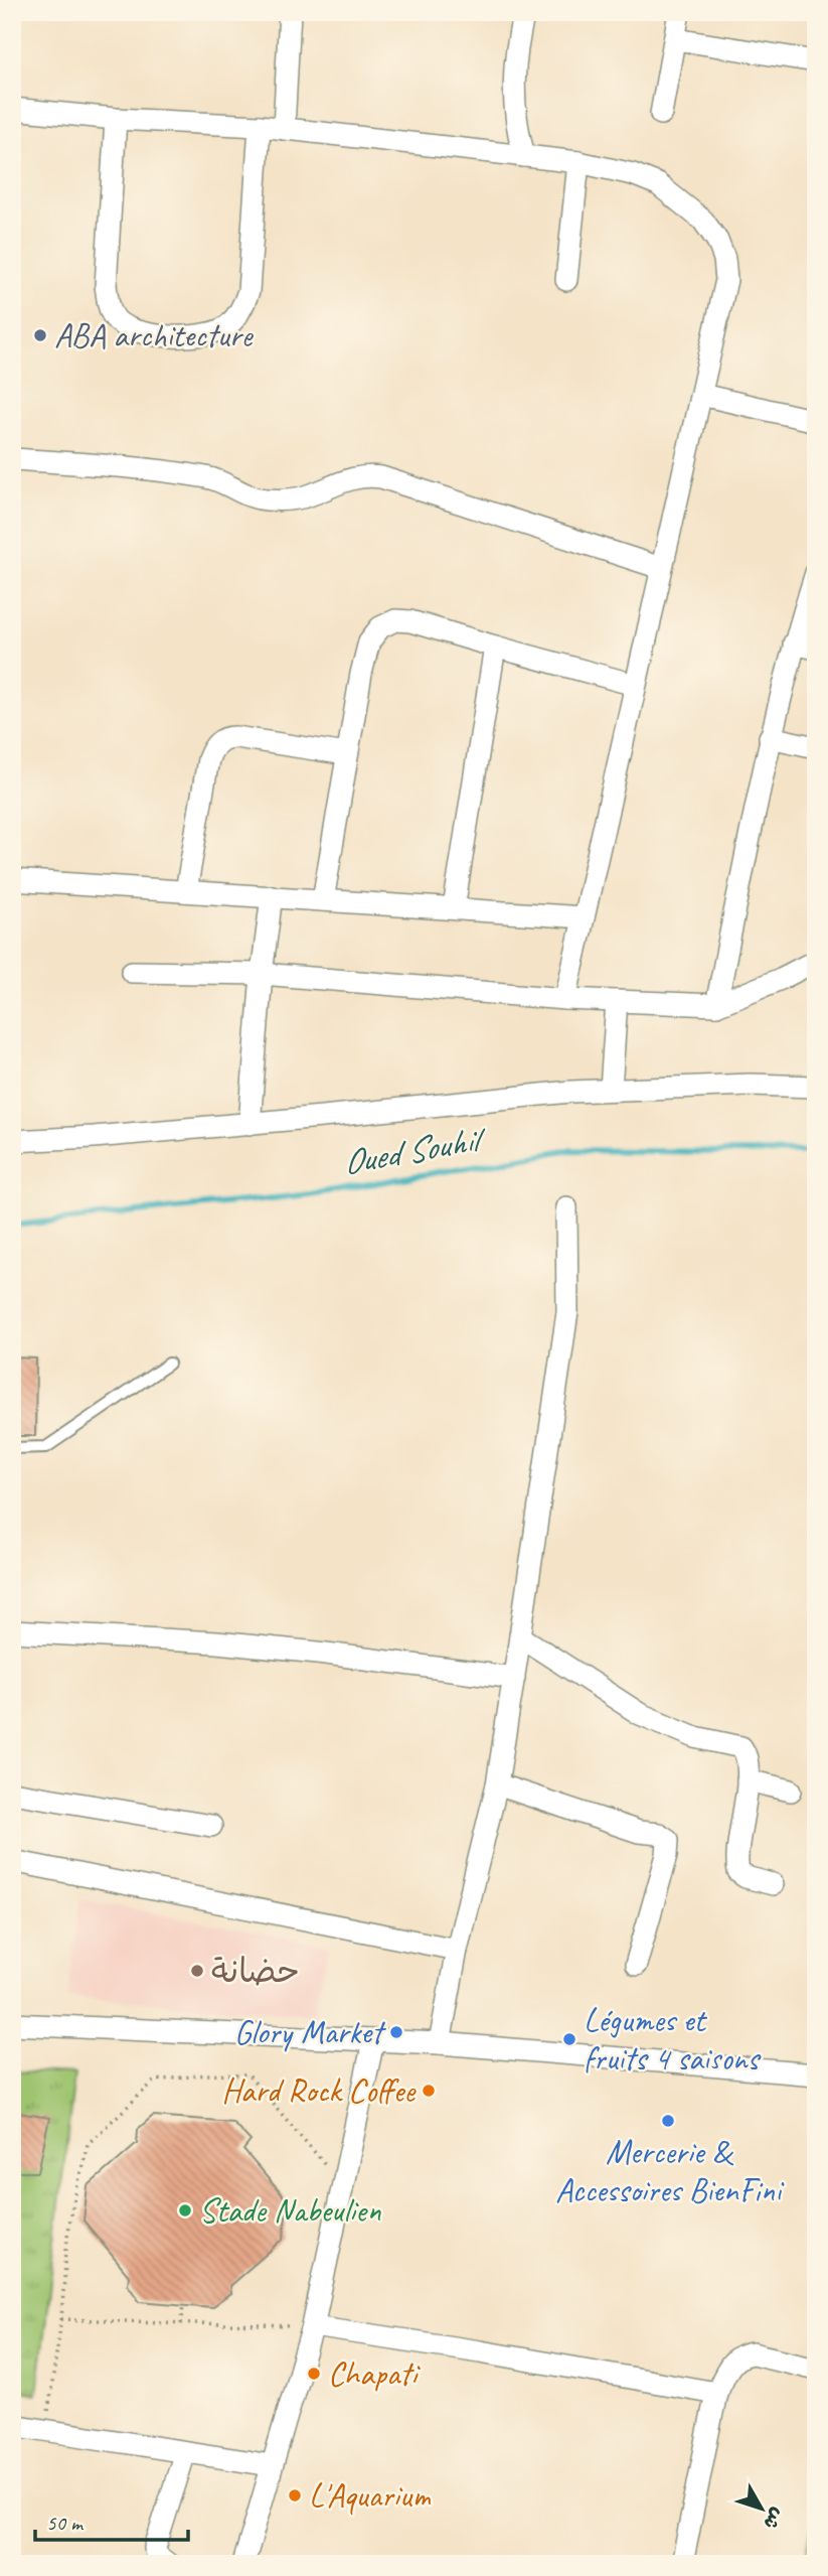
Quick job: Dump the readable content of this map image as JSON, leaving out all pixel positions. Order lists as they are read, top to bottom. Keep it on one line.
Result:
{"water":["Oued Souhil"],"places":["ABA architecture","حضانة","Glory Market","Légumes et fruits 4 saisons","Hard Rock Coffee","Mercerie & Accessoires BienFini","Stade Nabeulien","Chapati","L'Aquarium"],"scale_bar":"50 m","north":"bottom right"}
